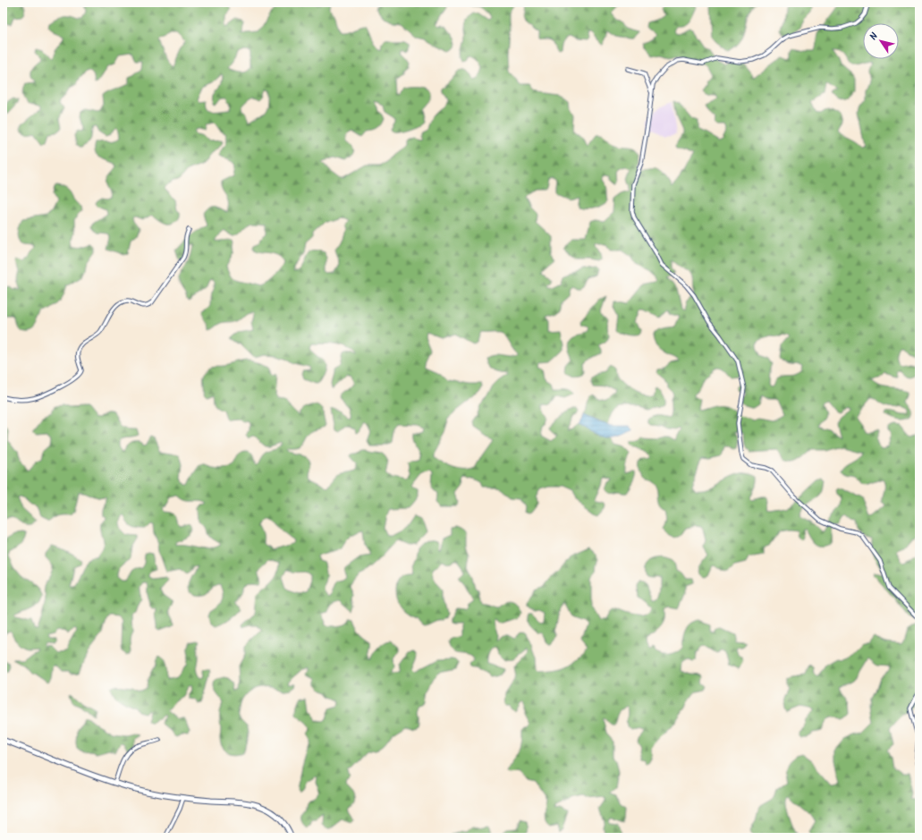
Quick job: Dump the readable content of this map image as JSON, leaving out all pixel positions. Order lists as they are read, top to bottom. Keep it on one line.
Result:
{"north":"top left"}
